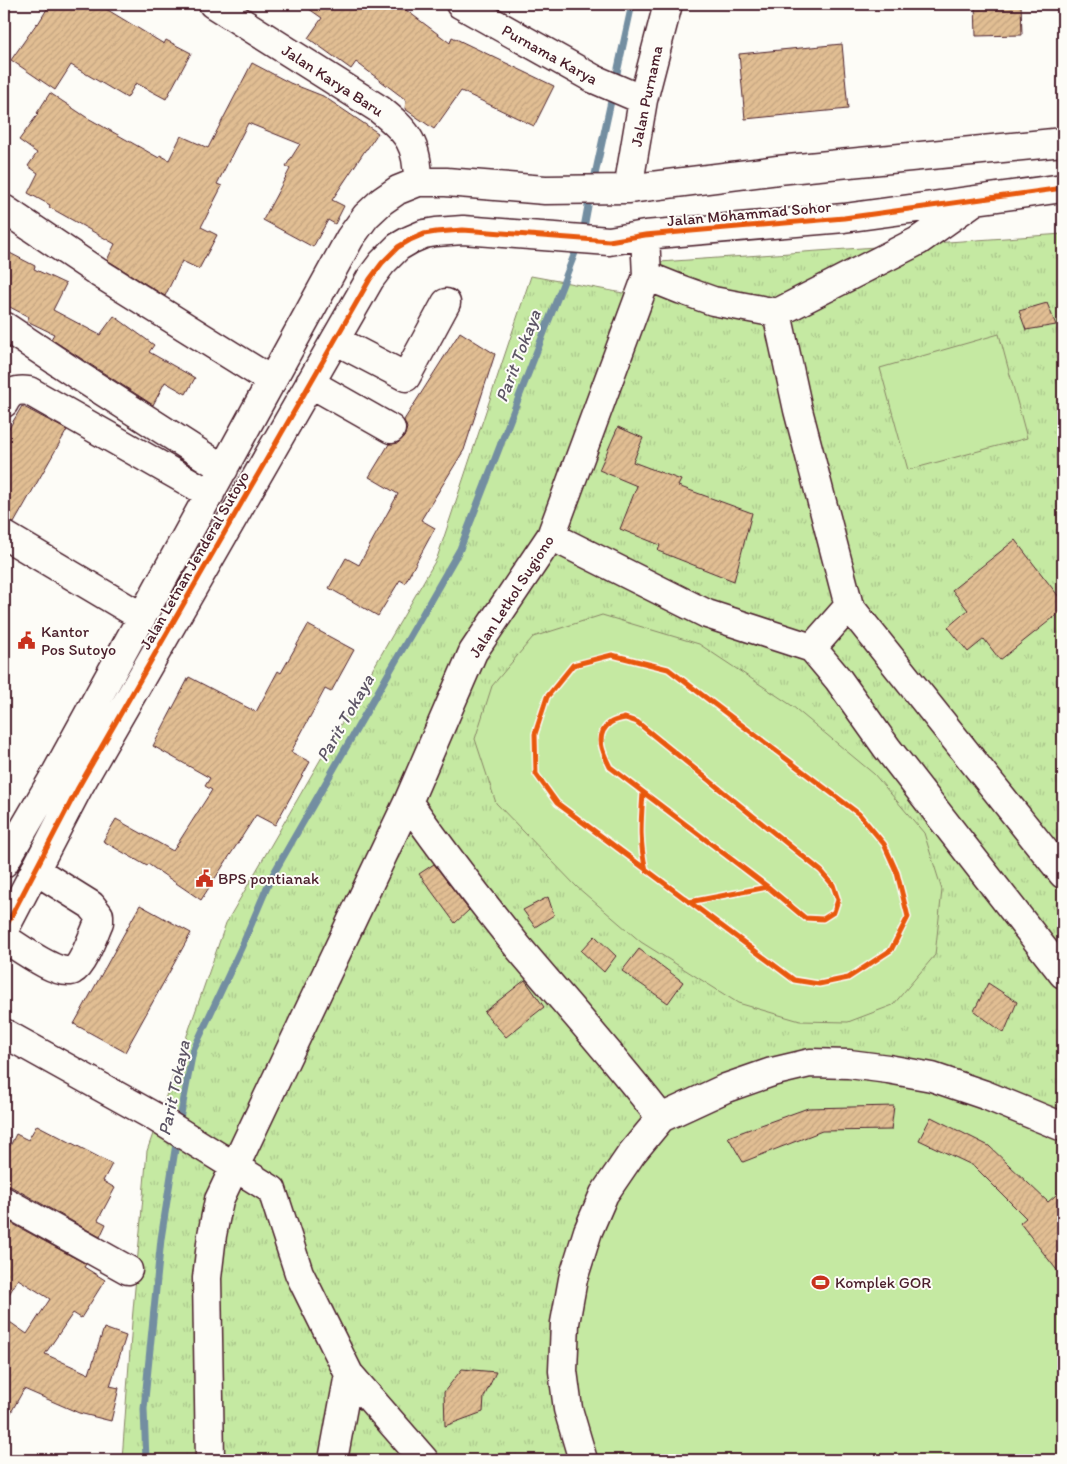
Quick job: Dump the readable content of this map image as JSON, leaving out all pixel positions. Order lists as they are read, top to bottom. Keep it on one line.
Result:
{"streets":{"street":["Purnama Karya","Jalan Karya Baru","Jalan Purnama","Jalan Mohammad Sohor","Jalan Letnan Jenderal Sutoyo","Jalan Letkol Sugiono"]},"crossings":[["Purnama Karya","Jalan Purnama"],["Jalan Karya Baru","Jalan Letnan Jenderal Sutoyo"],["Jalan Mohammad Sohor","Jalan Letnan Jenderal Sutoyo"],["Jalan Mohammad Sohor","Jalan Letkol Sugiono"]],"water":["Parit Tokaya"],"places":{"public building":["Kantor Pos Sutoyo","BPS pontianak"],"sports":["Komplek GOR"]}}
